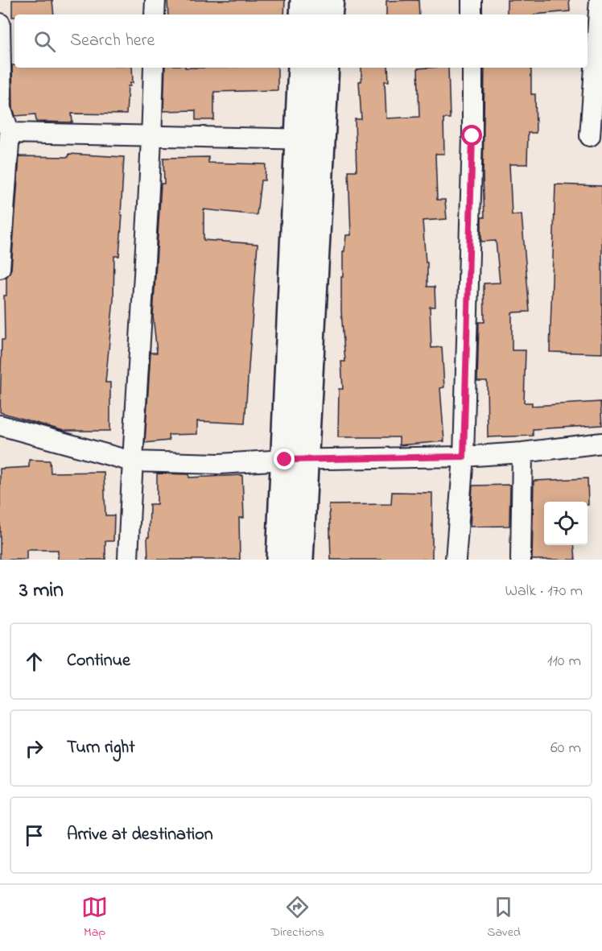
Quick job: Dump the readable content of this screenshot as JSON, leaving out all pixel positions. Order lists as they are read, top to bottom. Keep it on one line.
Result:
{"page":{"search":"Search here","heading":["3 min","Walk · 170 m"],"list":[["Continue","110 m"],["Turn right","60 m"],"Arrive at destination"],"nav":["Map","Directions","Saved"]}}
